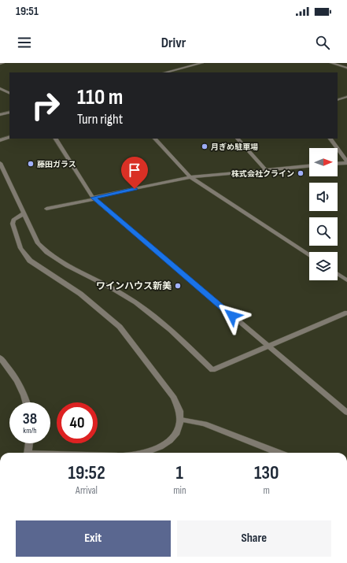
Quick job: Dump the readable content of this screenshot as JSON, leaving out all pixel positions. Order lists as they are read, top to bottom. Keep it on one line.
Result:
{"places":["月ぎめ駐車場","藤田ガラス","株式会社クライン","ワインハウス新美"],"north":"right","page":{"status":"19:51","header":"Drivr","turn":["110 m","Turn right"],"speed":"38 km/h","limit":"40","eta":["19:52","Arrival","1","min","130","m"],"buttons":["Exit","Share"]}}
